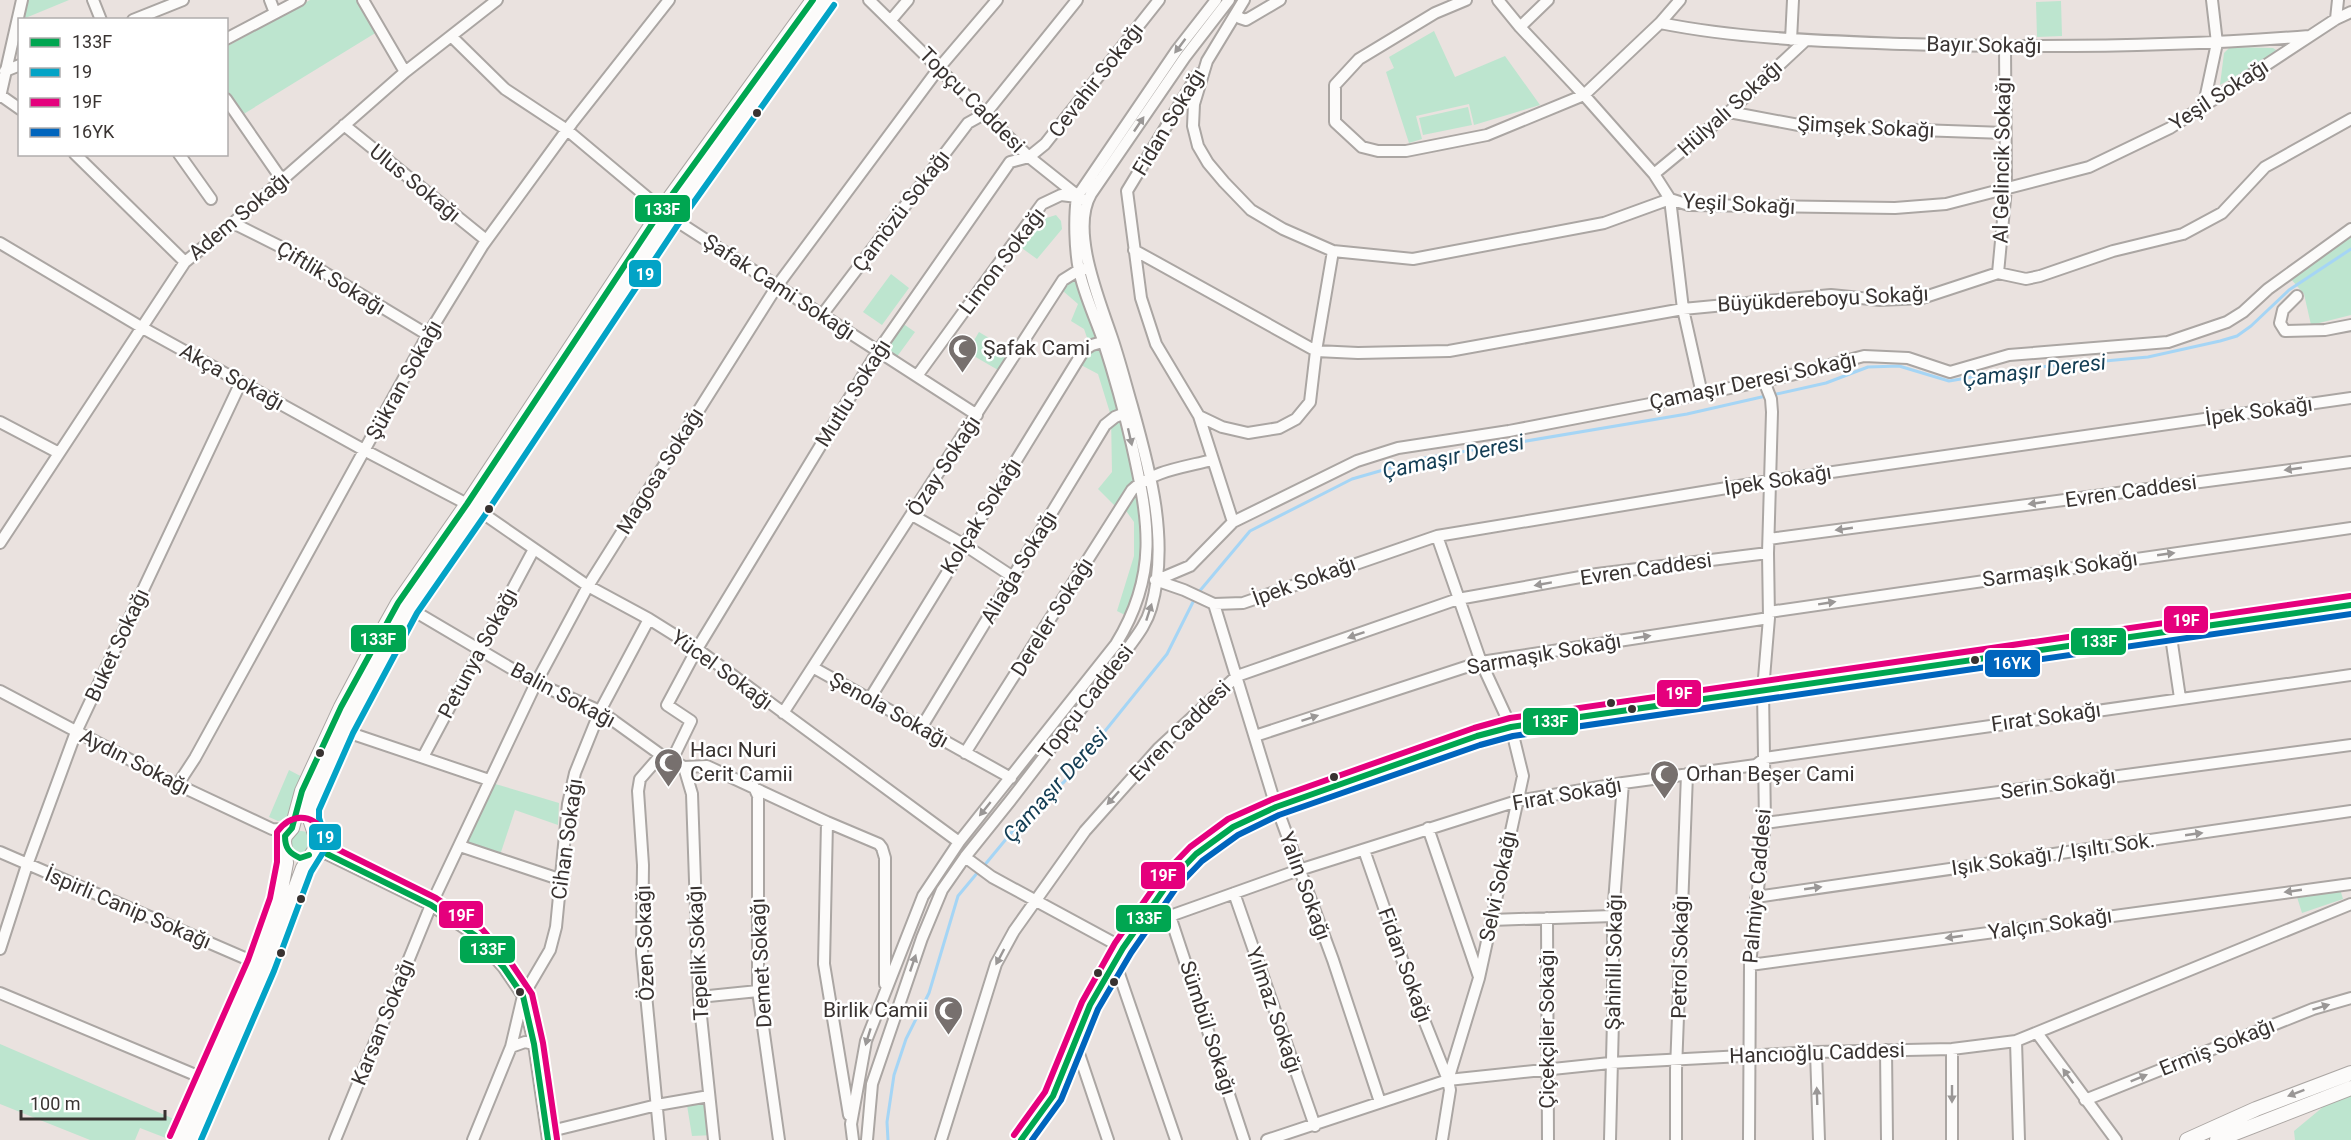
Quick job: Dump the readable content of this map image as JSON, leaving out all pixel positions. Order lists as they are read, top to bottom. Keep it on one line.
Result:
{"streets":{"street":["Bayır Sokağı","Cevahir Sokağı","Yeşil Sokağı","Topçu Caddesi","Hülyalı Sokağı","Fidan Sokağı","Şimşek Sokağı","Al Gelincik Sokağı","Ulus Sokağı","Çamözü Sokağı","Adem Sokağı","Limon Sokağı","Çiftlik Sokağı","Şafak Cami Sokağı","Büyükdereboyu Sokağı","Akça Sokağı","Şükran Sokağı","Çamaşır Deresi Sokağı","Mutlu Sokağı","İpek Sokağı","Özay Sokağı","Magosa Sokağı","Evren Caddesi","Kolçak Sokağı","Aliağa Sokağı","Sarmaşık Sokağı","Dereler Sokağı","Buket Sokağı","Petunya Sokağı","Yücel Sokağı","Balin Sokağı","Şenola Sokağı","Fırat Sokağı","Aydın Sokağı","Serin Sokağı","Cihan Sokağı","Işık Sokağı / Işıltı Sok.","Yalın Sokağı","Selvi Sokağı","Palmiye Caddesi","İspirli Canip Sokağı","Yalçın Sokağı","Özen Sokağı","Tepelik Sokağı","Petrol Sokağı","Şahinlil Sokağı","Demet Sokağı","Yılmaz Sokağı","Karsan Sokağı","Sümbül Sokağı","Çiçekçiler Sokağı","Ermiş Sokağı","Hancıoğlu Caddesi"]},"crossings":[["Bayır Sokağı","Yeşil Sokağı"],["Bayır Sokağı","Hülyalı Sokağı"],["Bayır Sokağı","Al Gelincik Sokağı"],["Cevahir Sokağı","Topçu Caddesi"],["Cevahir Sokağı","Mutlu Sokağı"],["Yeşil Sokağı","Fidan Sokağı"],["Yeşil Sokağı","Al Gelincik Sokağı"],["Topçu Caddesi","Çamözü Sokağı"],["Topçu Caddesi","Limon Sokağı"],["Topçu Caddesi","Çamaşır Deresi Sokağı"],["Topçu Caddesi","Mutlu Sokağı"],["Topçu Caddesi","Özay Sokağı"],["Topçu Caddesi","Magosa Sokağı"],["Topçu Caddesi","Kolçak Sokağı"],["Topçu Caddesi","Aliağa Sokağı"],["Topçu Caddesi","Dereler Sokağı"],["Topçu Caddesi","Yücel Sokağı"],["Topçu Caddesi","Balin Sokağı"],["Topçu Caddesi","Şenola Sokağı"],["Hülyalı Sokağı","Şimşek Sokağı"],["Fidan Sokağı","Büyükdereboyu Sokağı"],["Fidan Sokağı","Çamaşır Deresi Sokağı"],["Fidan Sokağı","Fırat Sokağı"],["Fidan Sokağı","Selvi Sokağı"],["Fidan Sokağı","Hancıoğlu Caddesi"],["Şimşek Sokağı","Al Gelincik Sokağı"],["Al Gelincik Sokağı","Büyükdereboyu Sokağı"],["Ulus Sokağı","Adem Sokağı"],["Ulus Sokağı","Şükran Sokağı"],["Çamözü Sokağı","Şafak Cami Sokağı"],["Adem Sokağı","Çiftlik Sokağı"],["Adem Sokağı","Şafak Cami Sokağı"],["Adem Sokağı","Akça Sokağı"],["Limon Sokağı","Şafak Cami Sokağı"],["Çiftlik Sokağı","Şükran Sokağı"],["Şafak Cami Sokağı","Şükran Sokağı"],["Şafak Cami Sokağı","Mutlu Sokağı"],["Şafak Cami Sokağı","Özay Sokağı"],["Şafak Cami Sokağı","Magosa Sokağı"],["Akça Sokağı","Şükran Sokağı"],["Akça Sokağı","Buket Sokağı"],["Akça Sokağı","Yücel Sokağı"],["Şükran Sokağı","Aydın Sokağı"],["Çamaşır Deresi Sokağı","Palmiye Caddesi"],["Mutlu Sokağı","Yücel Sokağı"],["Mutlu Sokağı","Balin Sokağı"],["İpek Sokağı","Yalın Sokağı"],["İpek Sokağı","Selvi Sokağı"],["İpek Sokağı","Palmiye Caddesi"],["Özay Sokağı","Şenola Sokağı"],["Magosa Sokağı","Yücel Sokağı"],["Magosa Sokağı","Balin Sokağı"],["Magosa Sokağı","Karsan Sokağı"],["Evren Caddesi","Yalın Sokağı"],["Evren Caddesi","Selvi Sokağı"],["Evren Caddesi","Palmiye Caddesi"],["Kolçak Sokağı","Şenola Sokağı"],["Aliağa Sokağı","Şenola Sokağı"],["Sarmaşık Sokağı","Yalın Sokağı"],["Sarmaşık Sokağı","Selvi Sokağı"],["Sarmaşık Sokağı","Palmiye Caddesi"],["Dereler Sokağı","Şenola Sokağı"],["Buket Sokağı","Aydın Sokağı"],["Buket Sokağı","İspirli Canip Sokağı"],["Petunya Sokağı","Yücel Sokağı"],["Petunya Sokağı","Balin Sokağı"],["Yücel Sokağı","Şenola Sokağı"],["Yücel Sokağı","Cihan Sokağı"],["Balin Sokağı","Cihan Sokağı"],["Balin Sokağı","Özen Sokağı"],["Balin Sokağı","Tepelik Sokağı"],["Balin Sokağı","Demet Sokağı"],["Fırat Sokağı","Yalın Sokağı"],["Fırat Sokağı","Selvi Sokağı"],["Fırat Sokağı","Palmiye Caddesi"],["Fırat Sokağı","Petrol Sokağı"],["Fırat Sokağı","Şahinlil Sokağı"],["Fırat Sokağı","Yılmaz Sokağı"],["Fırat Sokağı","Sümbül Sokağı"],["Serin Sokağı","Palmiye Caddesi"],["Işık Sokağı / Işıltı Sok.","Palmiye Caddesi"],["Yalın Sokağı","Hancıoğlu Caddesi"],["Selvi Sokağı","Hancıoğlu Caddesi"],["Palmiye Caddesi","Yalçın Sokağı"],["Palmiye Caddesi","Hancıoğlu Caddesi"],["Petrol Sokağı","Hancıoğlu Caddesi"],["Şahinlil Sokağı","Hancıoğlu Caddesi"],["Yılmaz Sokağı","Hancıoğlu Caddesi"],["Çiçekçiler Sokağı","Hancıoğlu Caddesi"]],"one_way":["Evren Caddesi","Işık Sokağı / Işıltı Sok.","Yalçın Sokağı","Ermiş Sokağı"],"water":["Çamaşır Deresi"],"places":{"mosque":["Şafak Cami","Hacı Nuri Cerit Camii","Orhan Beşer Cami","Birlik Camii"]},"lines":["transit line 133F","transit line 19","transit line 19F","transit line 16YK"],"legend":["133F","19","19F","16YK"],"scale_bar":"100 m"}
